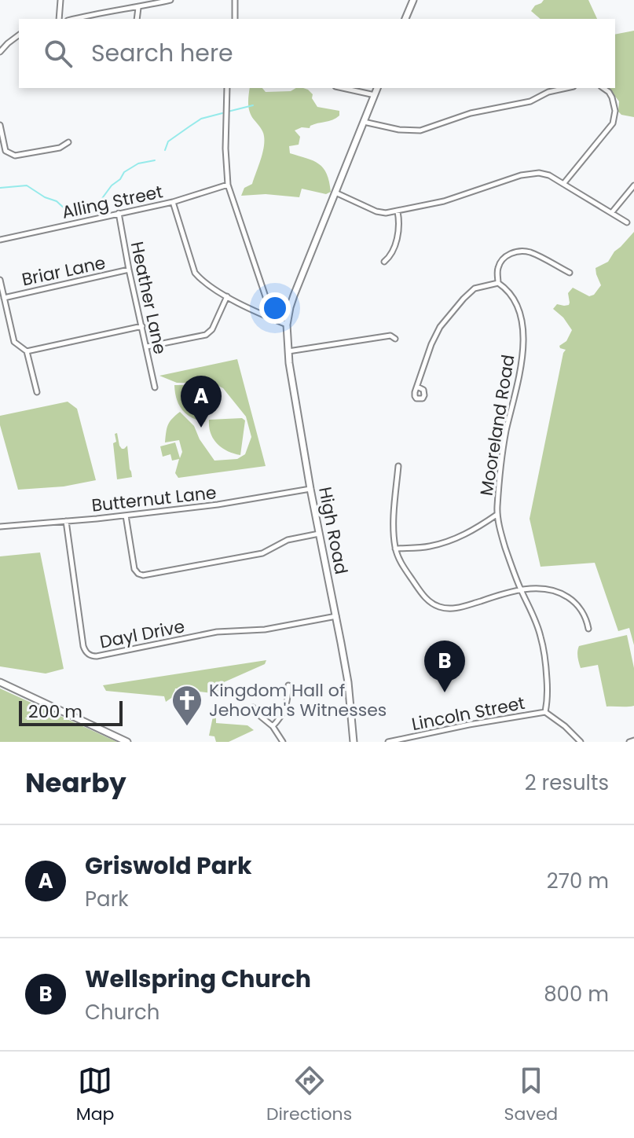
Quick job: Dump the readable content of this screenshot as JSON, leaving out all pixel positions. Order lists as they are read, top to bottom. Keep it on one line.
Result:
{"streets":{"main road":["High Road"],"street":["Alling Street","Briar Lane","Heather Lane","Mooreland Road","Butternut Lane","Dayl Drive","Lincoln Street"]},"crossings":[["Alling Street","Heather Lane"],["Briar Lane","Heather Lane"],["Mooreland Road","Lincoln Street"],["Butternut Lane","High Road"],["Butternut Lane","Dayl Drive"],["High Road","Dayl Drive"]],"places":{"church":["Kingdom Hall of Jehovah's Witnesses"]},"scale_bar":"200 m","page":{"search":"Search here","pins":["A","B"],"scale":"200 m","heading":["Nearby","2 results"],"list":[{"mark":"A","name":"Griswold Park","note":"Park","value":"270 m"},{"mark":"B","name":"Wellspring Church","note":"Church","value":"800 m"}],"nav":["Map","Directions","Saved"]}}
